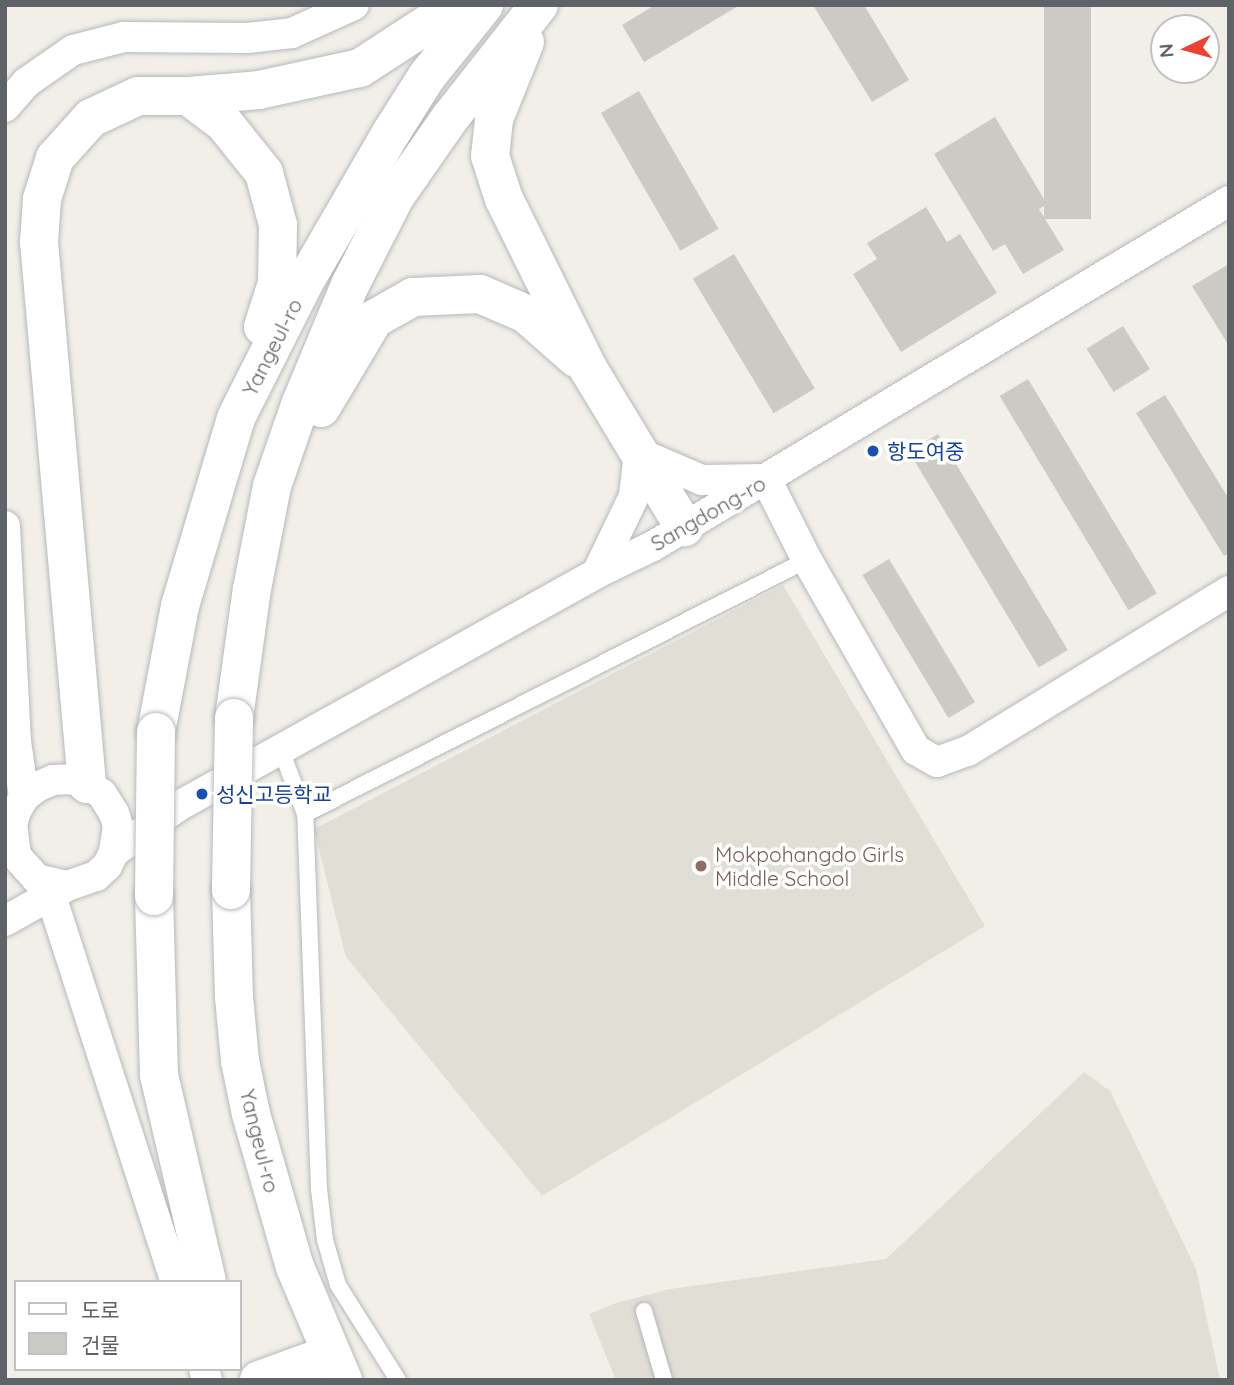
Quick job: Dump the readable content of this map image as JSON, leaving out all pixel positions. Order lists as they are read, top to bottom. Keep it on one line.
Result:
{"streets":{"street":["Yangeul-ro","Sangdong-ro"]},"places":["항도여중","성신고등학교","Mokpohangdo Girls Middle School"],"legend":["도로","건물"],"north":"left"}
